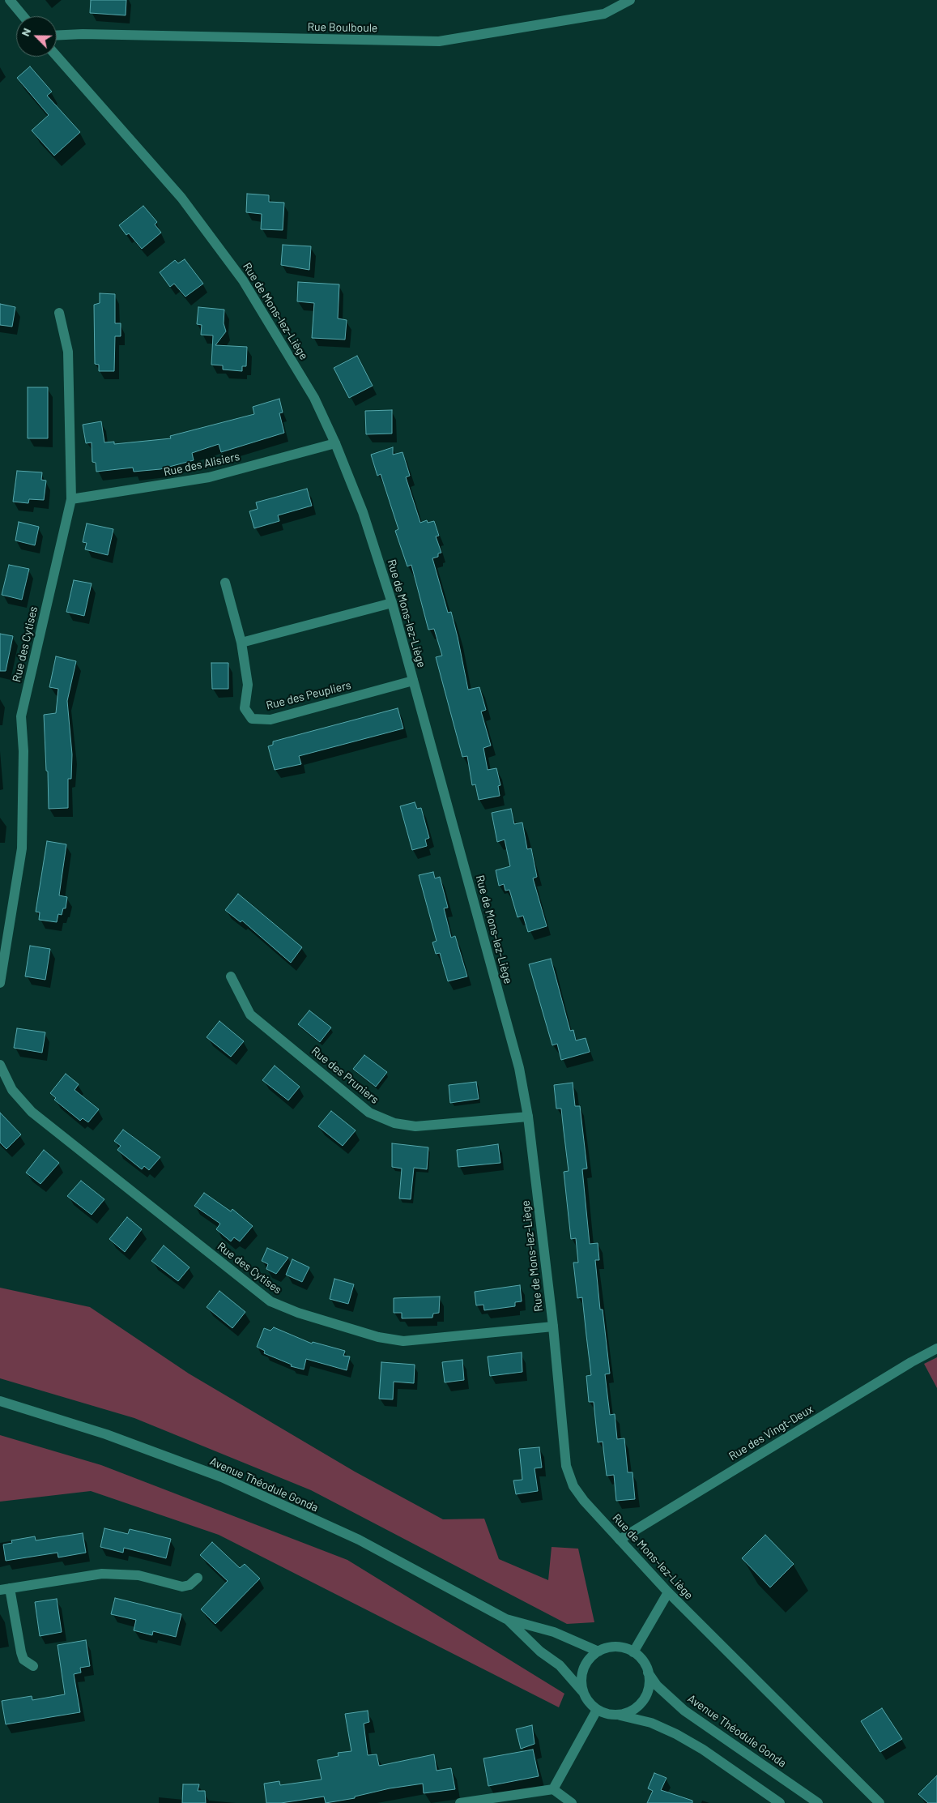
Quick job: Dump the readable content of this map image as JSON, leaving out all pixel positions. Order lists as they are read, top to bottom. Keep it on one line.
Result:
{"streets":{"street":["Rue Boulboule","Rue de Mons-lez-Liège","Rue des Alisiers","Rue des Cytises","Rue des Peupliers","Rue des Pruniers","Rue des Vingt-Deux","Avenue Théodule Gonda"]},"crossings":[["Rue de Mons-lez-Liège","Rue des Alisiers"],["Rue de Mons-lez-Liège","Rue des Cytises"],["Rue de Mons-lez-Liège","Rue des Peupliers"],["Rue de Mons-lez-Liège","Rue des Pruniers"],["Rue de Mons-lez-Liège","Rue des Vingt-Deux"],["Rue des Alisiers","Rue des Cytises"]],"north":"top left"}
